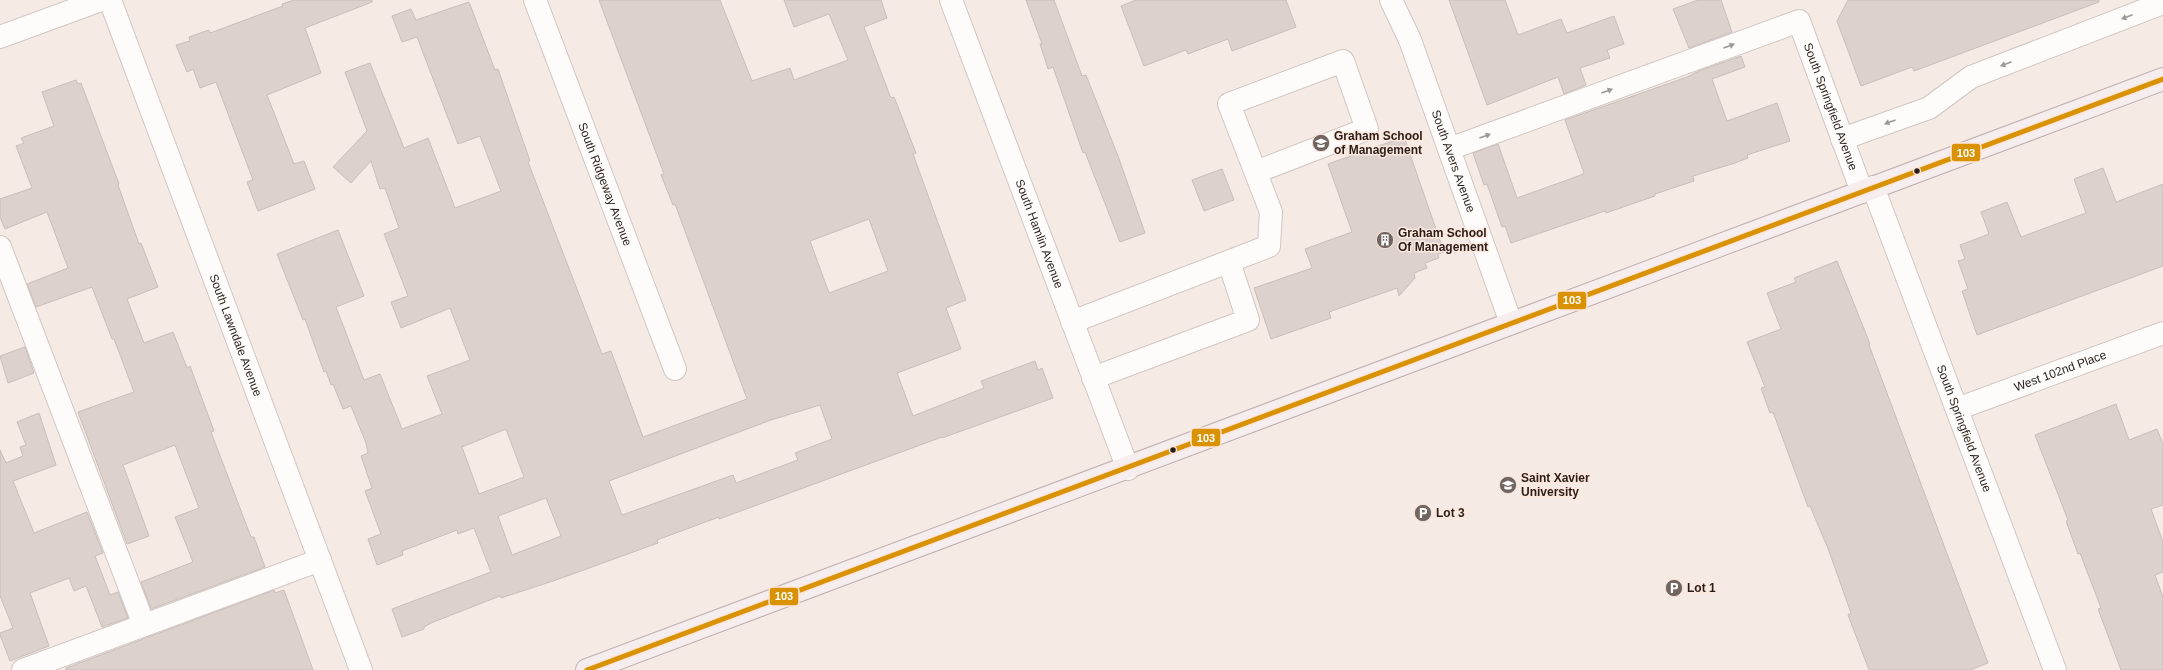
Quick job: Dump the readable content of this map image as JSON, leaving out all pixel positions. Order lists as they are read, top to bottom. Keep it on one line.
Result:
{"streets":{"street":["South Springfield Avenue","South Avers Avenue","South Ridgeway Avenue","South Hamlin Avenue","South Lawndale Avenue","West 102nd Place"]},"crossings":[["South Springfield Avenue","South Avers Avenue"],["South Springfield Avenue","West 102nd Place"]],"places":{"school or university":["Graham School of Management","Saint Xavier University"],"building":["Graham School Of Management"],"parking":["Lot 3","Lot 1"]},"lines":["transit line 103"]}
